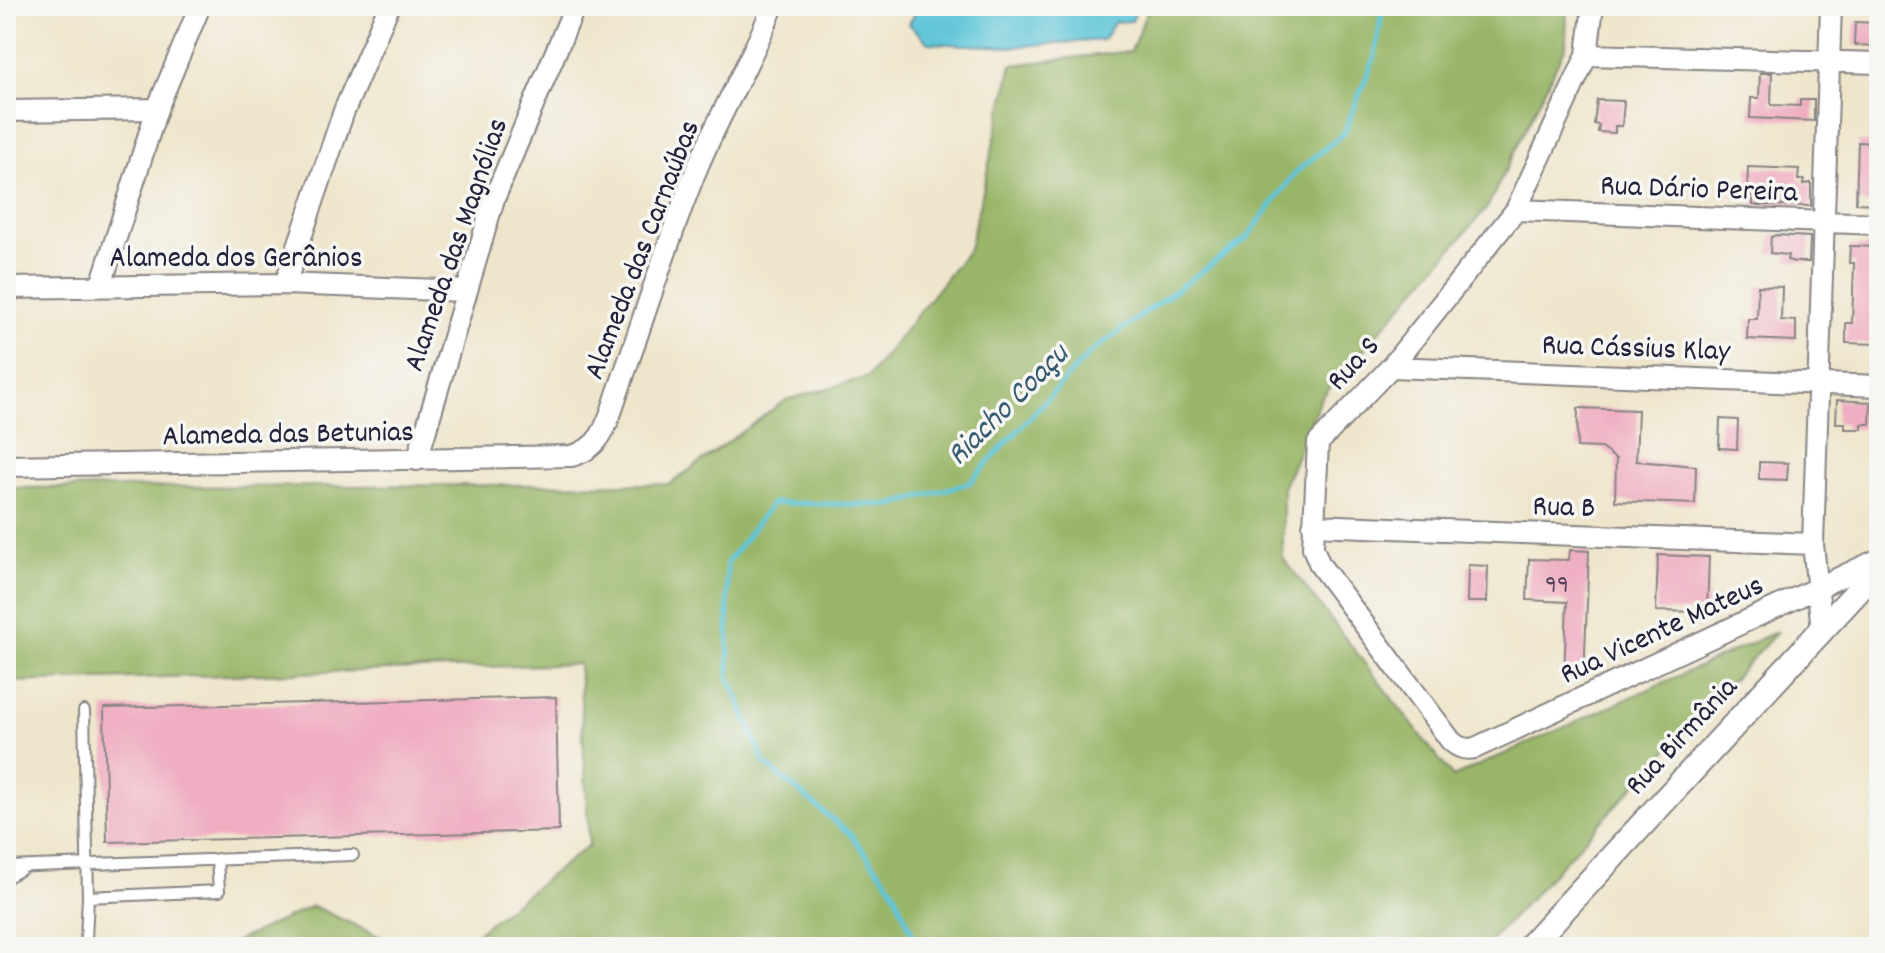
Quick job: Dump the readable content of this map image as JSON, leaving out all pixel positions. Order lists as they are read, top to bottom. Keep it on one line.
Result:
{"streets":{"street":["Rua Dário Pereira","Alameda das Magnólias","Alameda das Carnaúbas","Alameda dos Gerânios","Rua Cássius Klay","Rua S","Alameda das Betunias","Rua B","Rua Vicente Mateus","Rua Birmânia"]},"crossings":[["Rua Dário Pereira","Rua S"],["Alameda das Magnólias","Alameda dos Gerânios"],["Alameda das Magnólias","Alameda das Betunias"],["Alameda das Carnaúbas","Alameda das Betunias"],["Rua Cássius Klay","Rua S"],["Rua S","Rua B"],["Rua S","Rua Vicente Mateus"]],"water":["Riacho Coaçu"],"house_numbers":["99"]}
